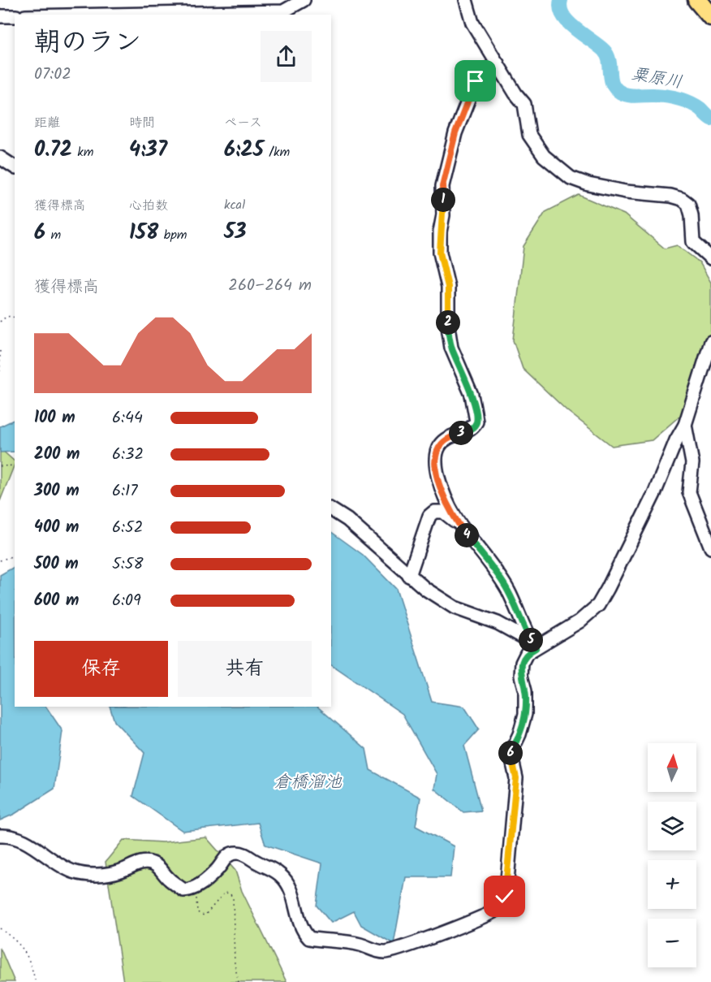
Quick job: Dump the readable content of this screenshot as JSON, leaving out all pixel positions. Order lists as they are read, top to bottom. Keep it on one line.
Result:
{"water":["粟原川","倉橋溜池"],"north":"top","page":{"heading":["朝のラン","07:02"],"stats":[["距離","0.72 km"],["時間","4:37"],["ペース","6:25 /km"],["獲得標高","6 m"],["心拍数","158 bpm"],["kcal","53"]],"pins":["1","2","3","4","5","6"],"chart":["獲得標高","260–264 m"],"list":[{"name":"100 m","note":"6:44"},{"name":"200 m","note":"6:32"},{"name":"300 m","note":"6:17"},{"name":"400 m","note":"6:52"},{"name":"500 m","note":"5:58"},{"name":"600 m","note":"6:09"}],"buttons":["保存","共有"],"map_buttons":["+","−"]}}
